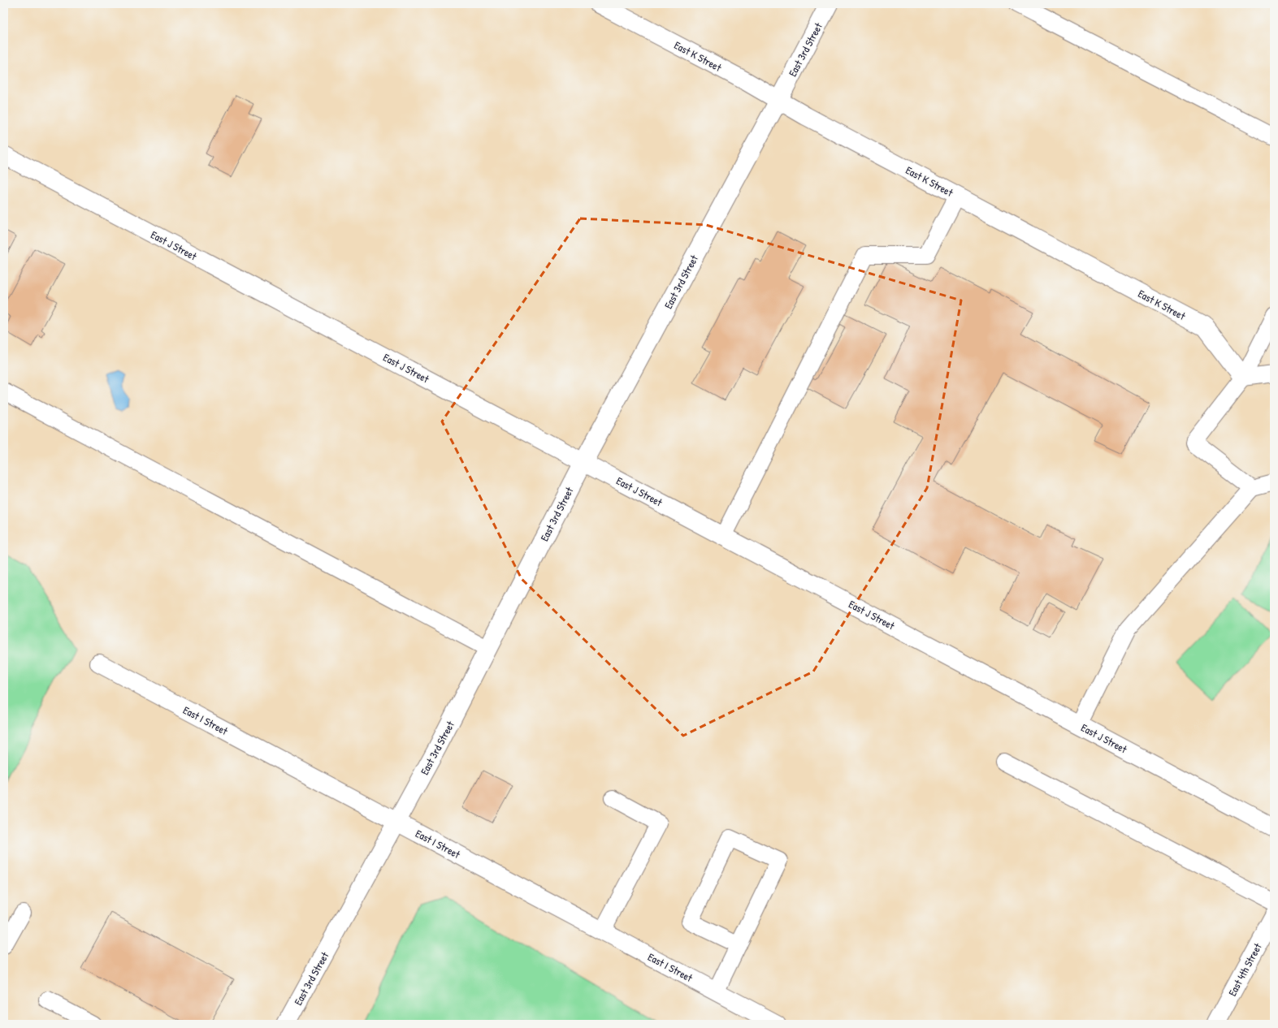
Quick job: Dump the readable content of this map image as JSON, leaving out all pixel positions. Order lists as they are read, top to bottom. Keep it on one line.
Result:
{"streets":{"street":["East 3rd Street","East K Street","East J Street","East I Street","East 4th Street"]},"crossings":[["East 3rd Street","East K Street"],["East 3rd Street","East J Street"],["East 3rd Street","East I Street"]]}
